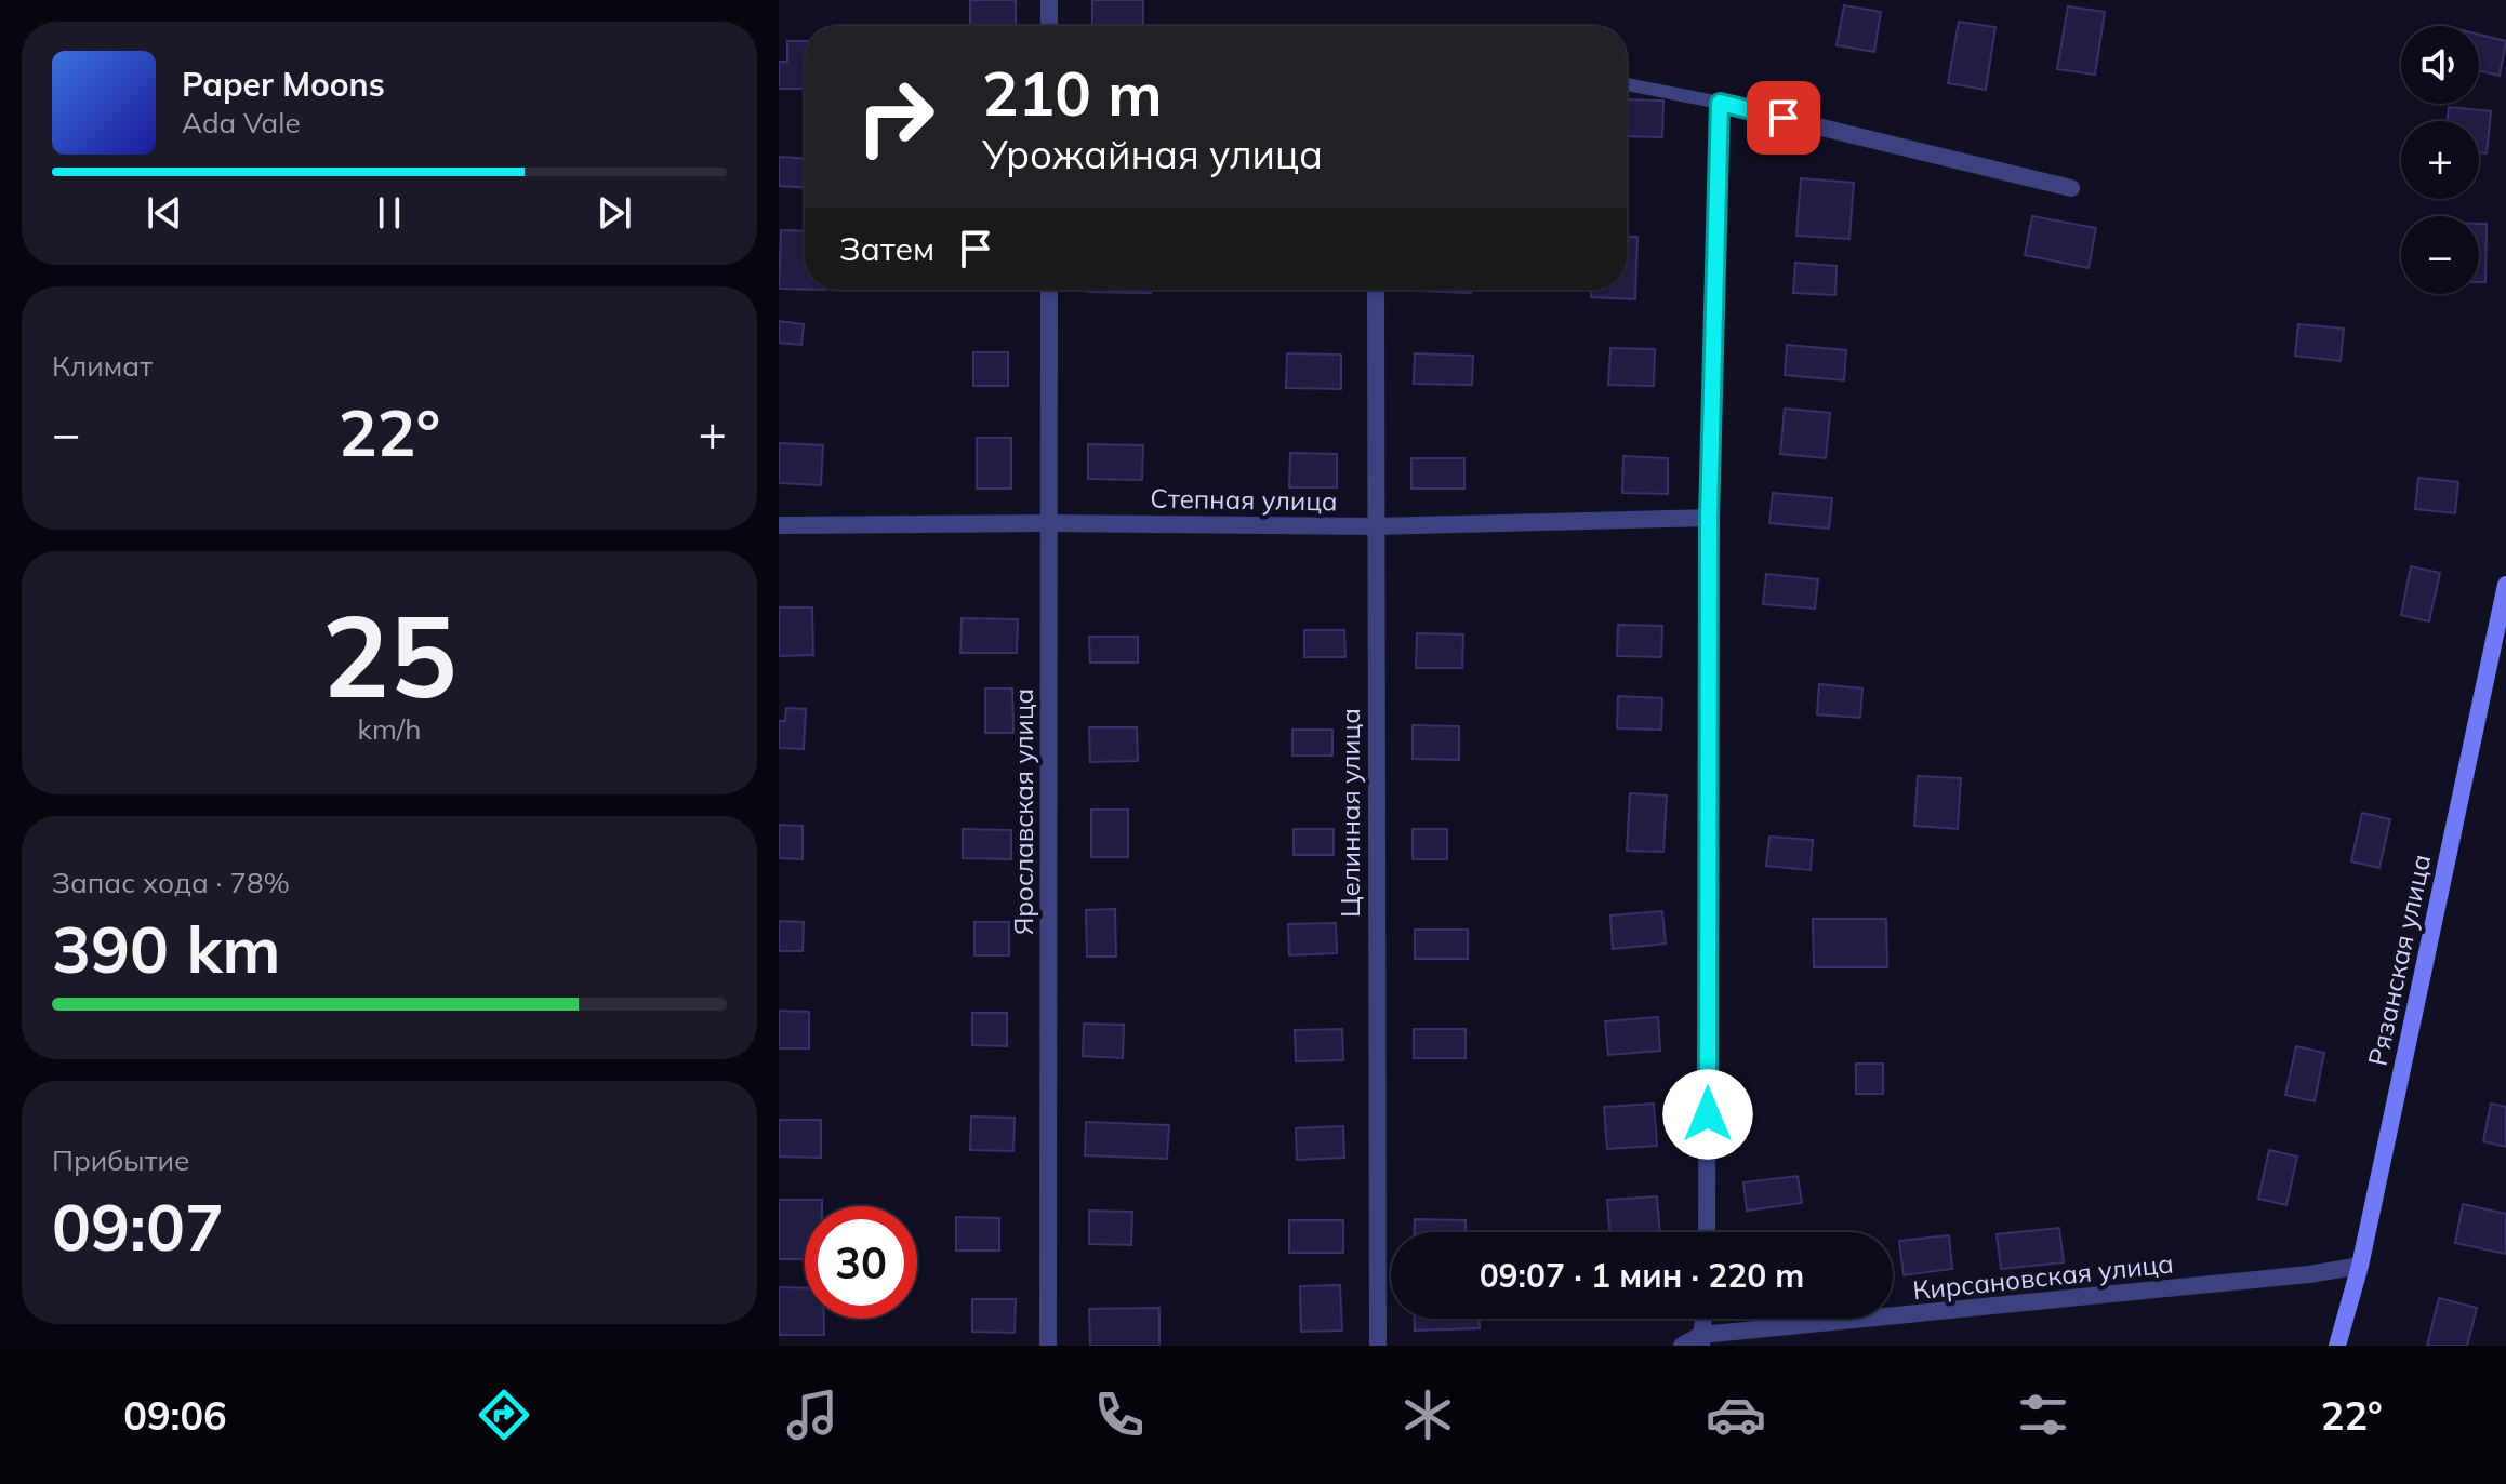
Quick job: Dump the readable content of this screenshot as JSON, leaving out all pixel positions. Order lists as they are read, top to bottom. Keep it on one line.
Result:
{"streets":{"main road":["Рязанская улица"],"street":["Степная улица","Ярославская улица","Целинная улица","Кирсановская улица"]},"crossings":[["Степная улица","Ярославская улица"],["Степная улица","Целинная улица"],["Рязанская улица","Кирсановская улица"]],"page":{"map_buttons":["+","−"],"turn":["210 m","Урожайная улица"],"song":["Paper Moons","Ada Vale"],"then":"Затем","tile":["Климат",["25","km/h"],["Запас хода · 78%","390 km"],["Прибытие","09:07"]],"heat":["−","22°","+"],"limit":"30","trip":"09:07 · 1 мин · 220 m","tabs":["09:06","22°"]}}
